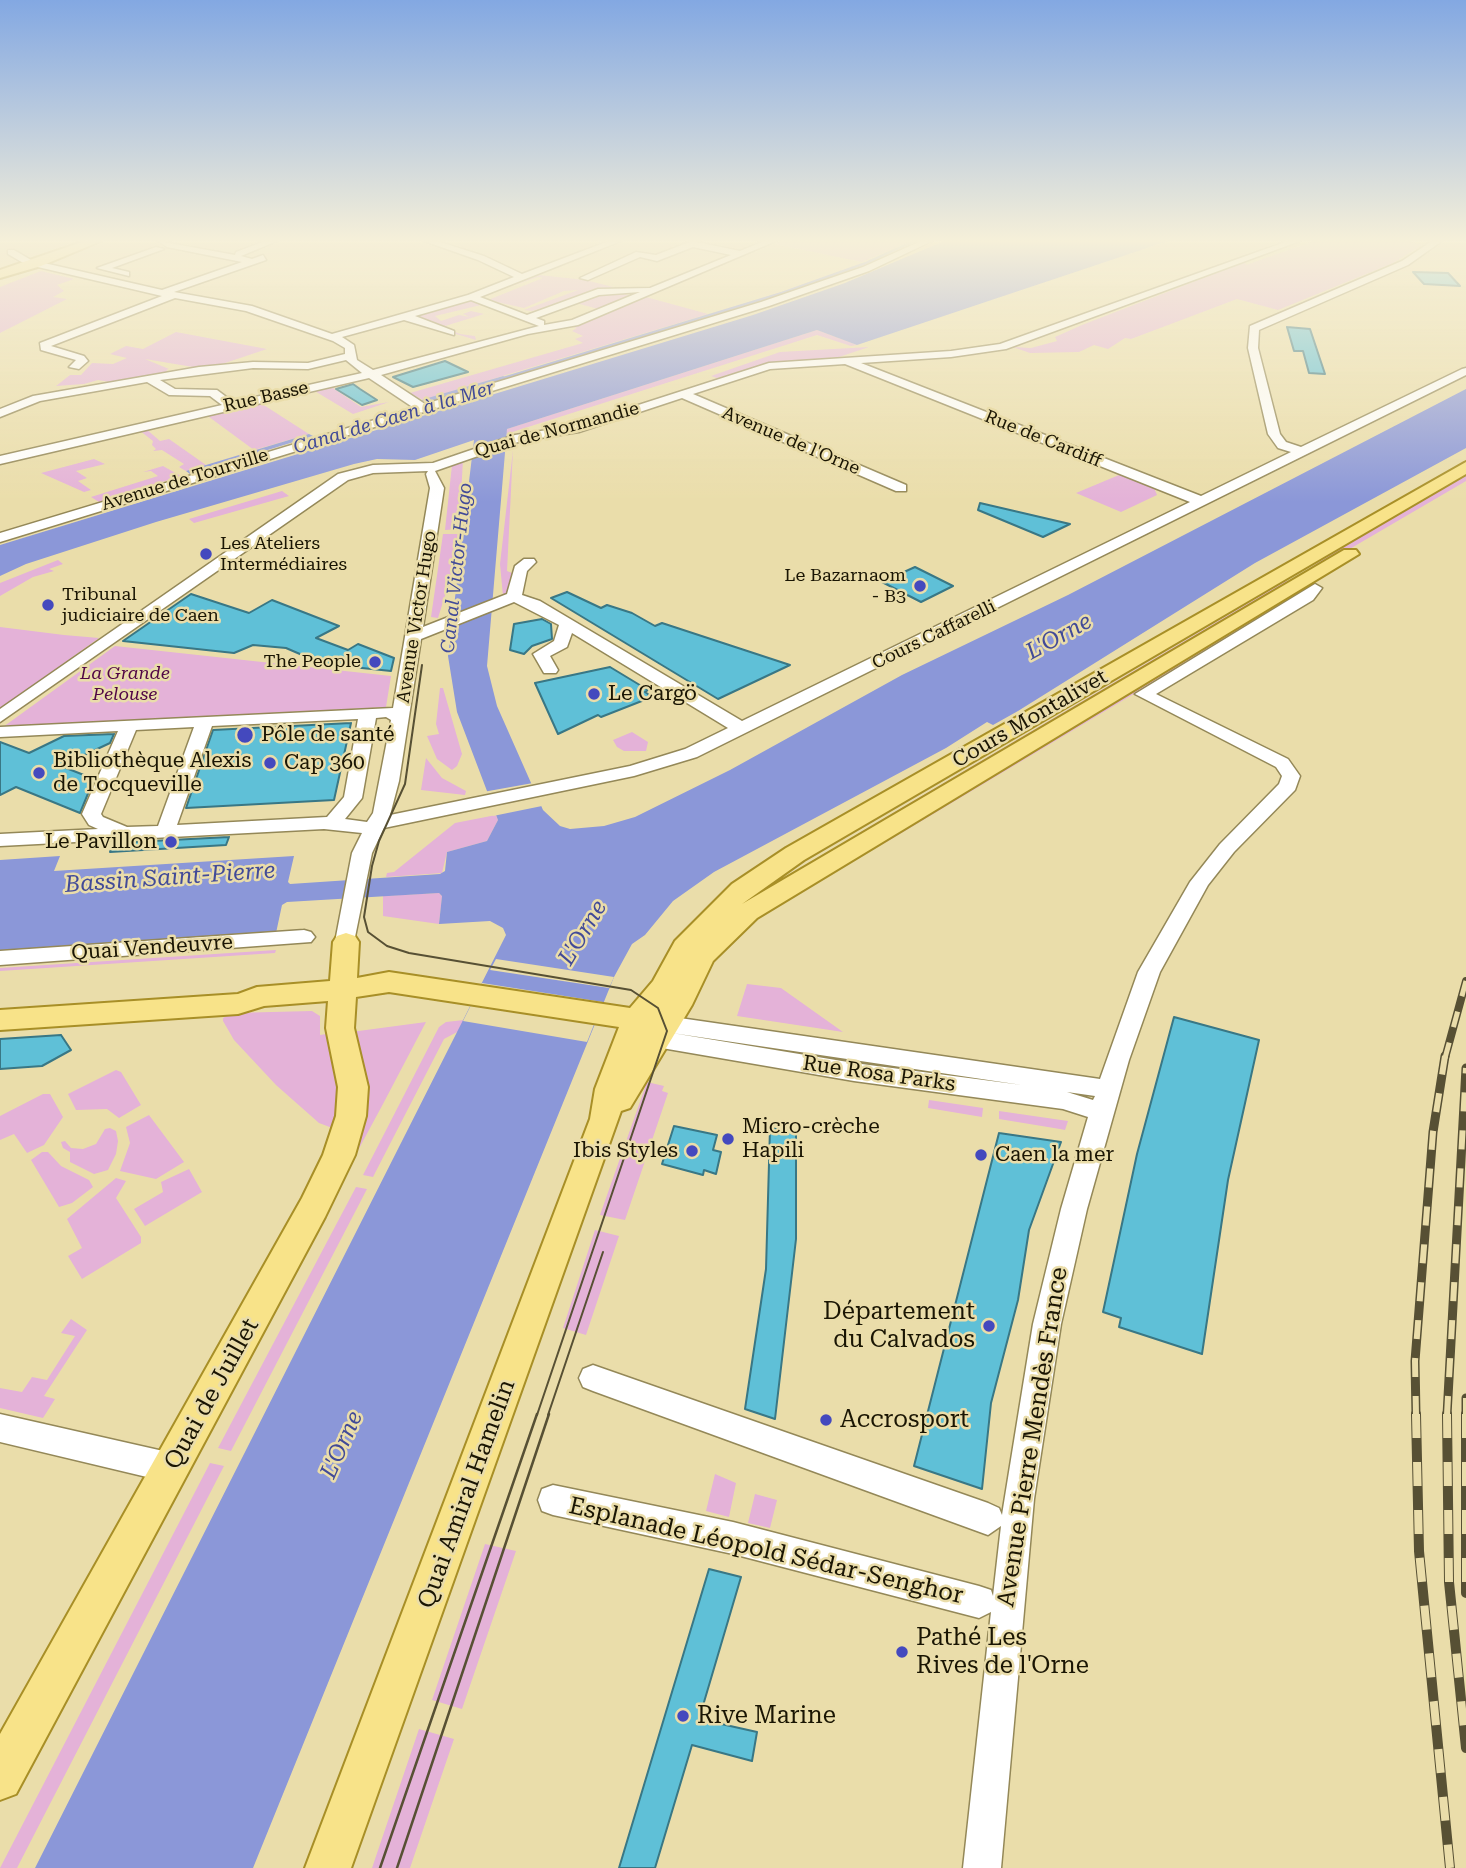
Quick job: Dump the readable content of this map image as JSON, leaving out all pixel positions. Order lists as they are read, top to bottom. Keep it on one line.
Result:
{"streets":{"main road":["Avenue Victor Hugo","Cours Montalivet","Quai de Juillet","Quai Amiral Hamelin"],"street":["Rue Basse","Quai de Normandie","Rue de Cardiff","Avenue de l'Orne","Avenue de Tourville","Cours Caffarelli","Quai Vendeuvre","Rue Rosa Parks","Avenue Pierre Mendès France","Esplanade Léopold Sédar-Senghor"]},"crossings":[["Quai de Normandie","Rue de Cardiff"],["Quai de Normandie","Avenue de l'Orne"],["Quai de Normandie","Avenue Victor Hugo"],["Rue de Cardiff","Cours Caffarelli"],["Avenue Victor Hugo","Cours Caffarelli"],["Avenue Victor Hugo","Quai de Juillet"],["Cours Montalivet","Rue Rosa Parks"],["Cours Montalivet","Quai Amiral Hamelin"],["Rue Rosa Parks","Avenue Pierre Mendès France"],["Rue Rosa Parks","Quai Amiral Hamelin"]],"water":["Canal de Caen à la Mer","Canal Victor-Hugo","L'Orne","Bassin Saint-Pierre"],"parks":["La Grande Pelouse"],"places":["Les Ateliers Intermédiaires","Le Bazarnaom - B3","Tribunal judiciaire de Caen","The People","Le Cargö","Pôle de santé","Cap 360","Bibliothèque Alexis de Tocqueville","Le Pavillon","Micro-crèche Hapili","Ibis Styles","Caen la mer","Département du Calvados","Accrosport","Pathé Les Rives de l'Orne","Rive Marine"]}
